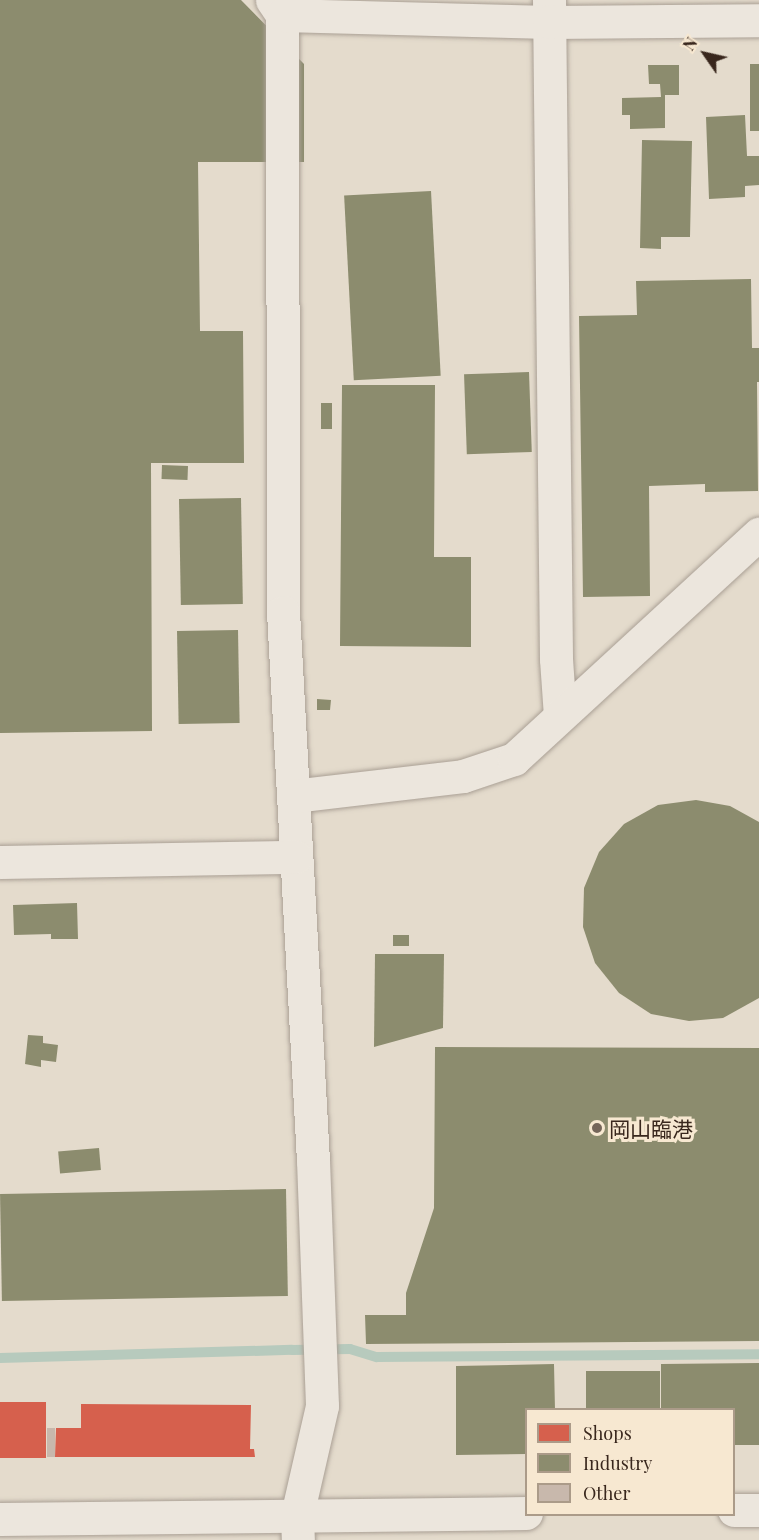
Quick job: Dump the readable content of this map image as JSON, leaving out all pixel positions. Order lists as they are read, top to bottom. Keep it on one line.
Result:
{"places":["岡山臨港"],"legend":["Shops","Industry","Other"],"north":"top left"}
